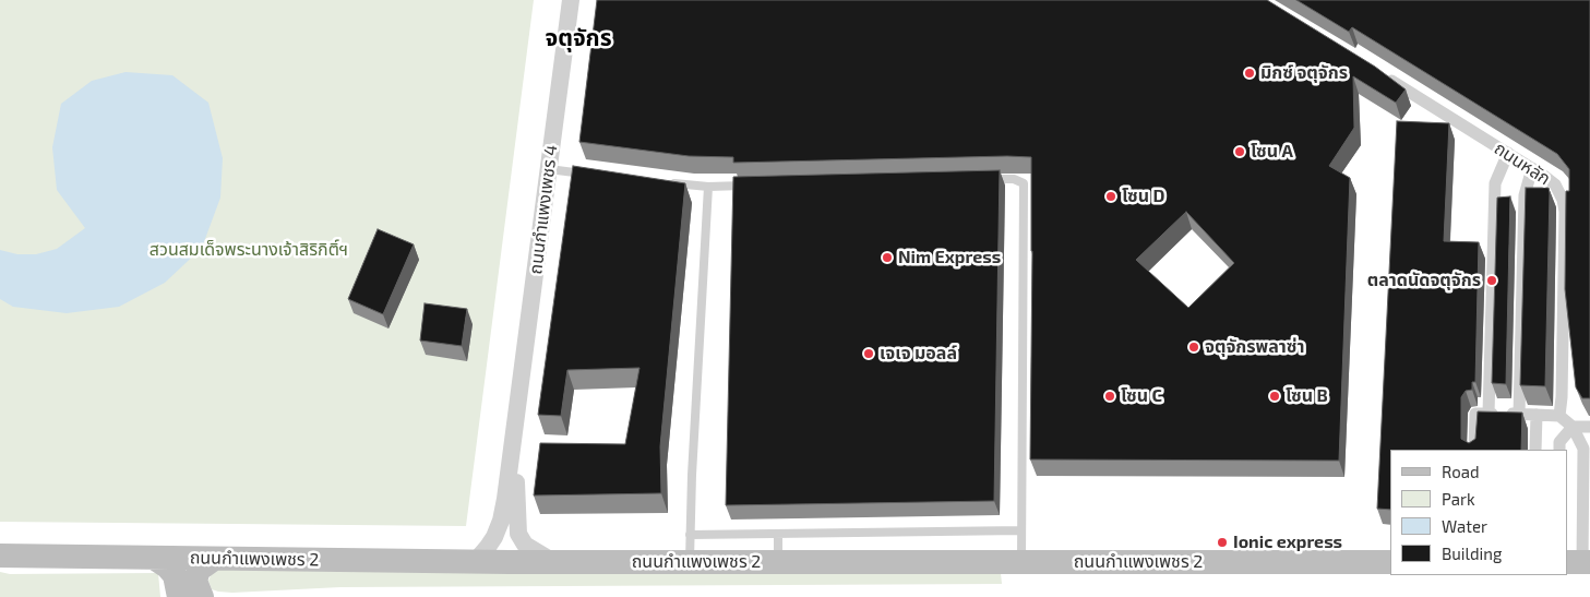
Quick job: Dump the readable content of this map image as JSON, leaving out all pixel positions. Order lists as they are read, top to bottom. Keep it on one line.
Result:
{"streets":{"main road":["ถนนกำแพงเพชร 2"],"street":["ถนนหลัก","ถนนกำแพงเพชร 4"]},"crossings":[["ถนนกำแพงเพชร 4","ถนนกำแพงเพชร 2"]],"districts":["จตุจักร"],"parks":["สวนสมเด็จพระนางเจ้าสิริกิติ์ฯ"],"places":["มิกซ์ จตุจักร","โซน A","โซน D","Nim Express","ตลาดนัดจตุจักร","จตุจักรพลาซ่า","เจเจ มอลล์","โซน C","โซน B","Ionic express"],"legend":["Road","Park","Water","Building"]}
